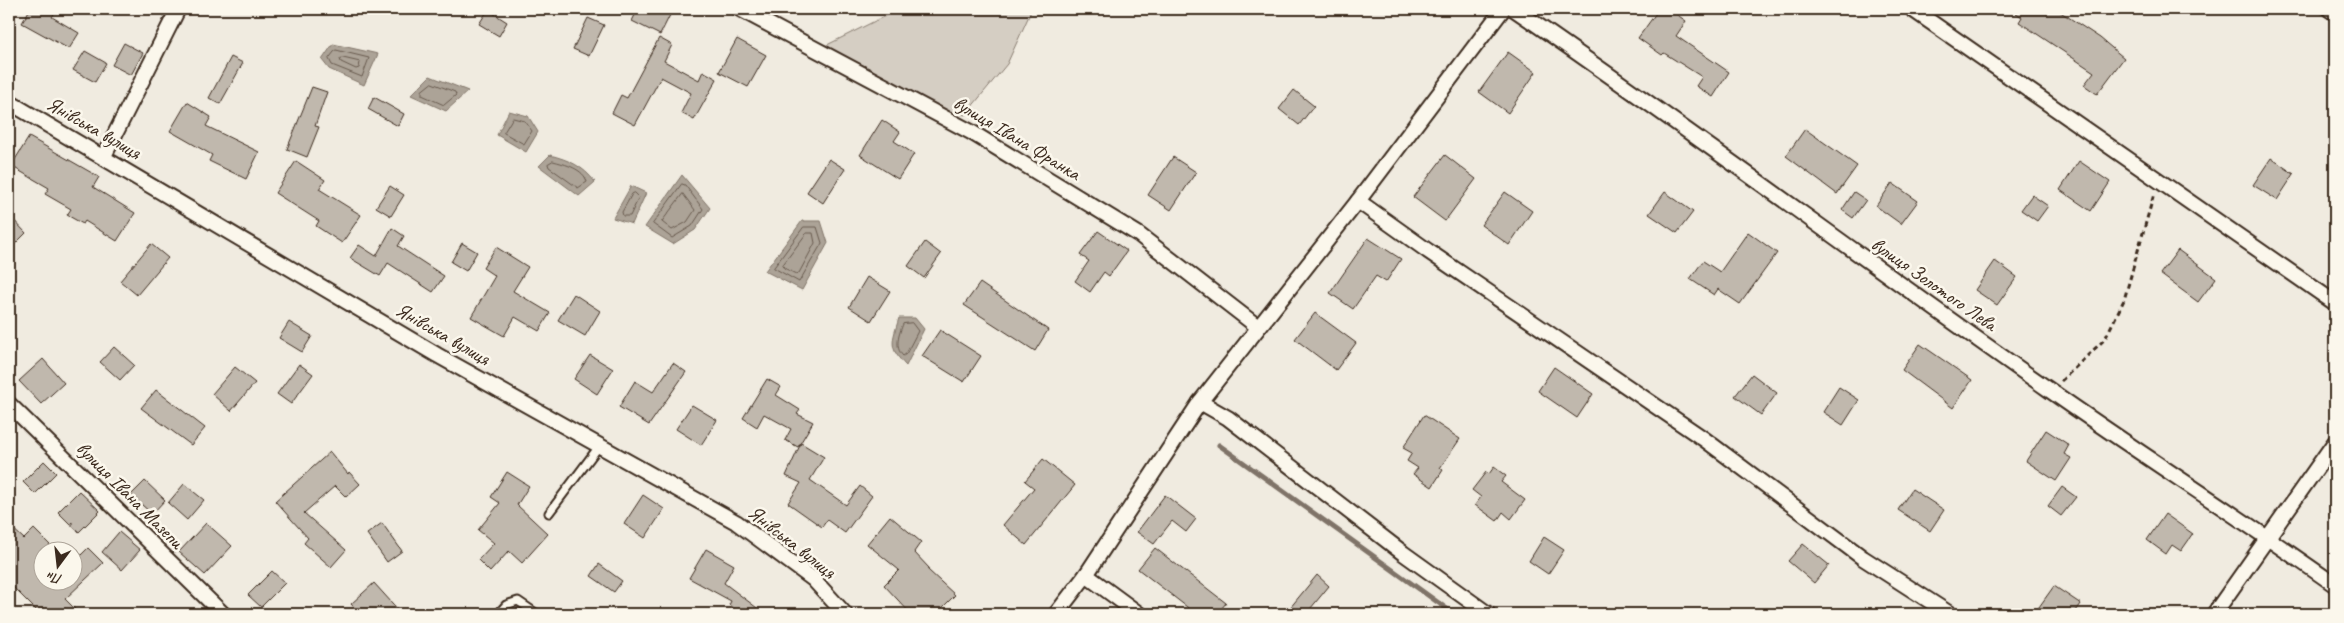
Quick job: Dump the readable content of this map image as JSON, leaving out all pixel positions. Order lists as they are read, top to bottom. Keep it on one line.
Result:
{"streets":{"street":["Янівська вулиця","вулиця Івана Франка","вулиця Золотого Лева","вулиця Івана Мазепи"]},"north":"bottom"}
